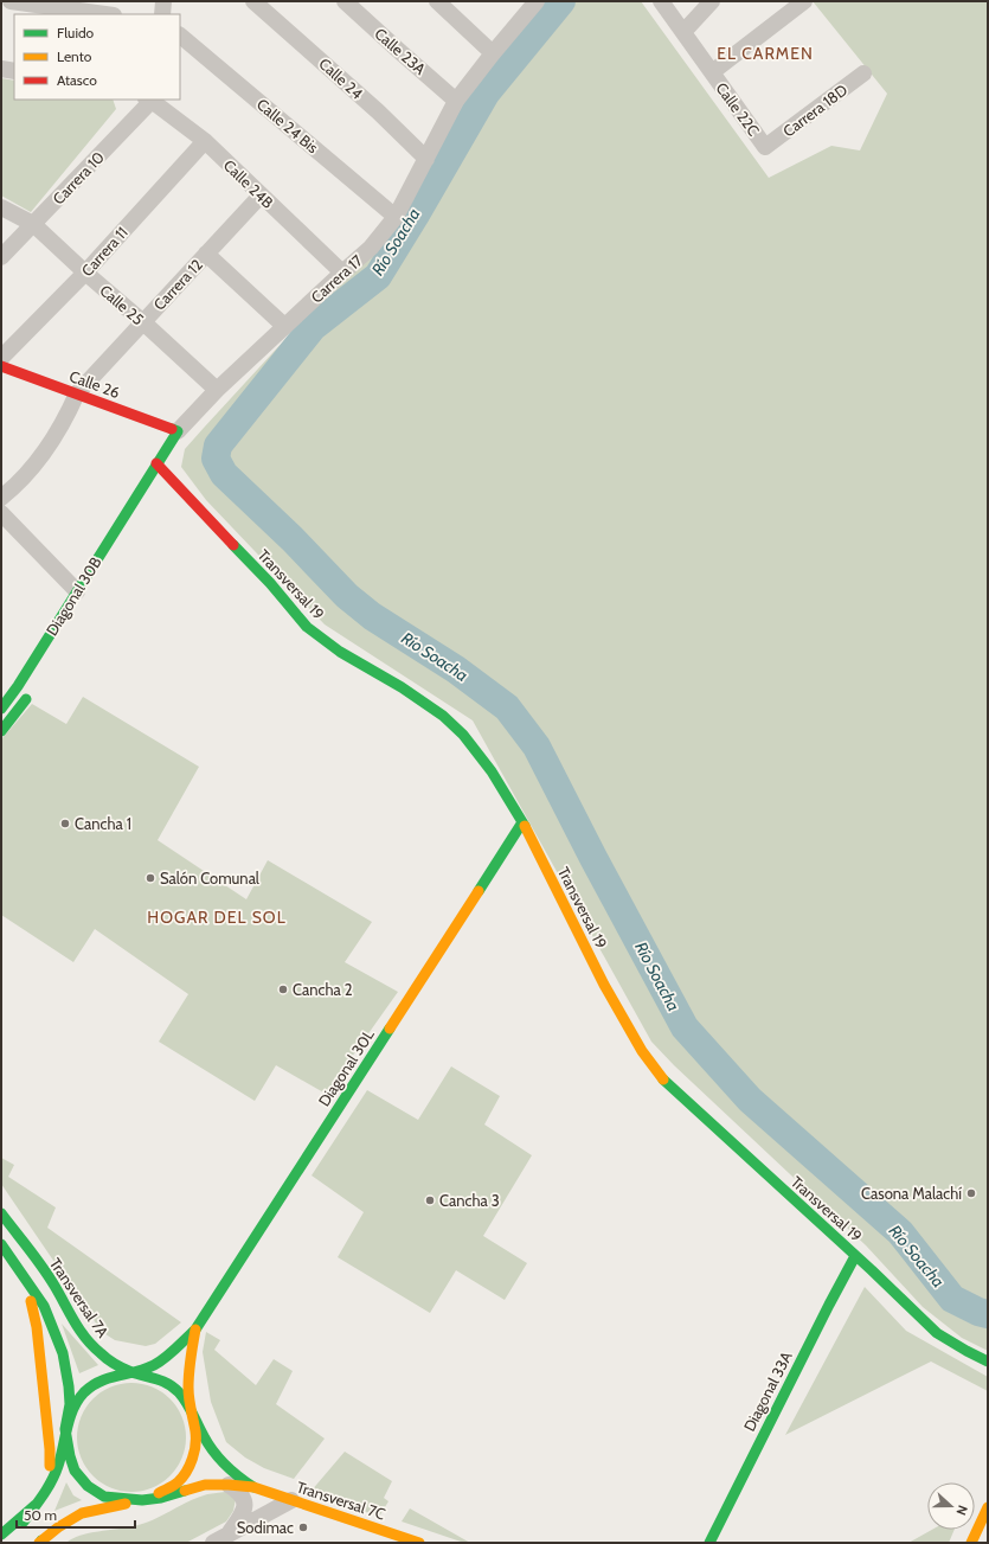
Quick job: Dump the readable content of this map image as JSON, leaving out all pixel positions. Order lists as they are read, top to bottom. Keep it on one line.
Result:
{"streets":{"main road":["Carrera 17","Calle 26","Transversal 19","Diagonal 30B","Diagonal 30L","Transversal 7A","Diagonal 33A","Transversal 7C"],"street":["Calle 23A","Calle 24","Calle 22C","Carrera 18D","Calle 24 Bis","Carrera 10","Calle 24B","Carrera 11","Carrera 12","Calle 25"]},"crossings":[["Calle 23A","Carrera 17"],["Calle 24","Carrera 17"],["Calle 22C","Carrera 18D"],["Calle 24 Bis","Carrera 17"],["Carrera 10","Calle 24B"],["Carrera 10","Calle 25"],["Calle 24B","Carrera 11"],["Calle 24B","Carrera 17"],["Calle 24B","Carrera 12"],["Carrera 11","Calle 25"],["Carrera 17","Calle 25"],["Carrera 17","Calle 26"],["Carrera 17","Transversal 19"],["Carrera 17","Diagonal 30B"],["Carrera 12","Calle 25"],["Carrera 12","Calle 26"],["Transversal 19","Diagonal 30B"],["Transversal 19","Diagonal 30L"],["Transversal 19","Diagonal 33A"],["Transversal 7A","Transversal 7C"]],"districts":["EL CARMEN","HOGAR DEL SOL"],"water":["Río Soacha"],"places":["Cancha 1","Salón Comunal","Cancha 2","Casona Malachí","Cancha 3","Sodimac"],"legend":["Fluido","Lento","Atasco"],"scale_bar":"50 m","north":"right"}
